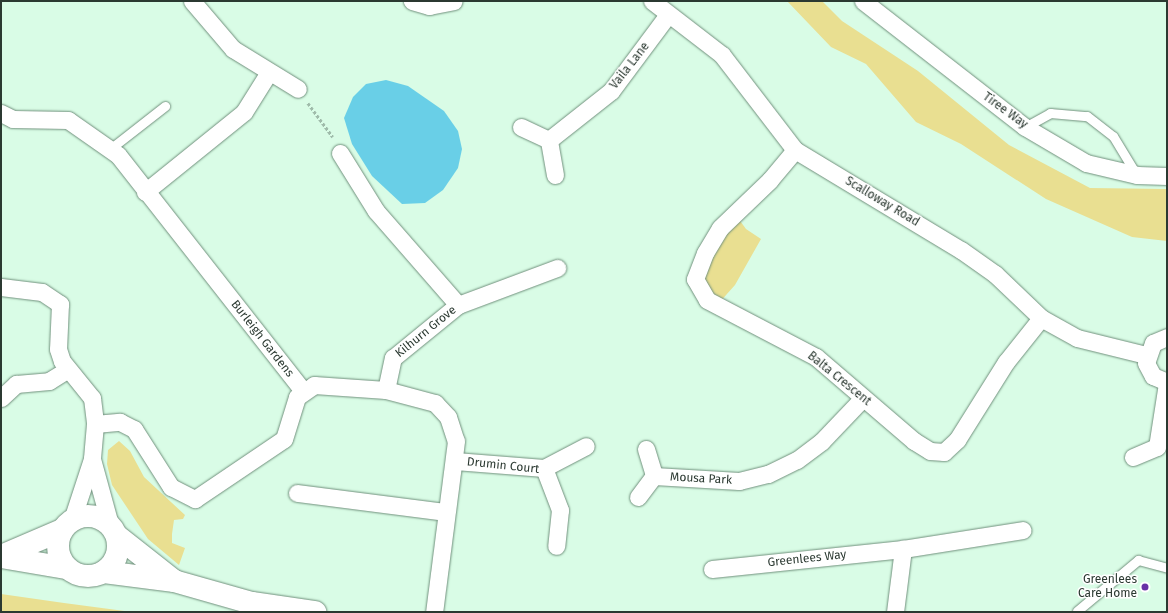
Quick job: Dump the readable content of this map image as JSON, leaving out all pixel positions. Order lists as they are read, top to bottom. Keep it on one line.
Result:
{"streets":{"street":["Vaila Lane","Tiree Way","Scalloway Road","Kilhurn Grove","Burleigh Gardens","Balta Crescent","Drumin Court","Mousa Park","Greenlees Way"]},"crossings":[["Vaila Lane","Scalloway Road"],["Scalloway Road","Balta Crescent"],["Balta Crescent","Mousa Park"]],"places":["Greenlees Care Home"]}
